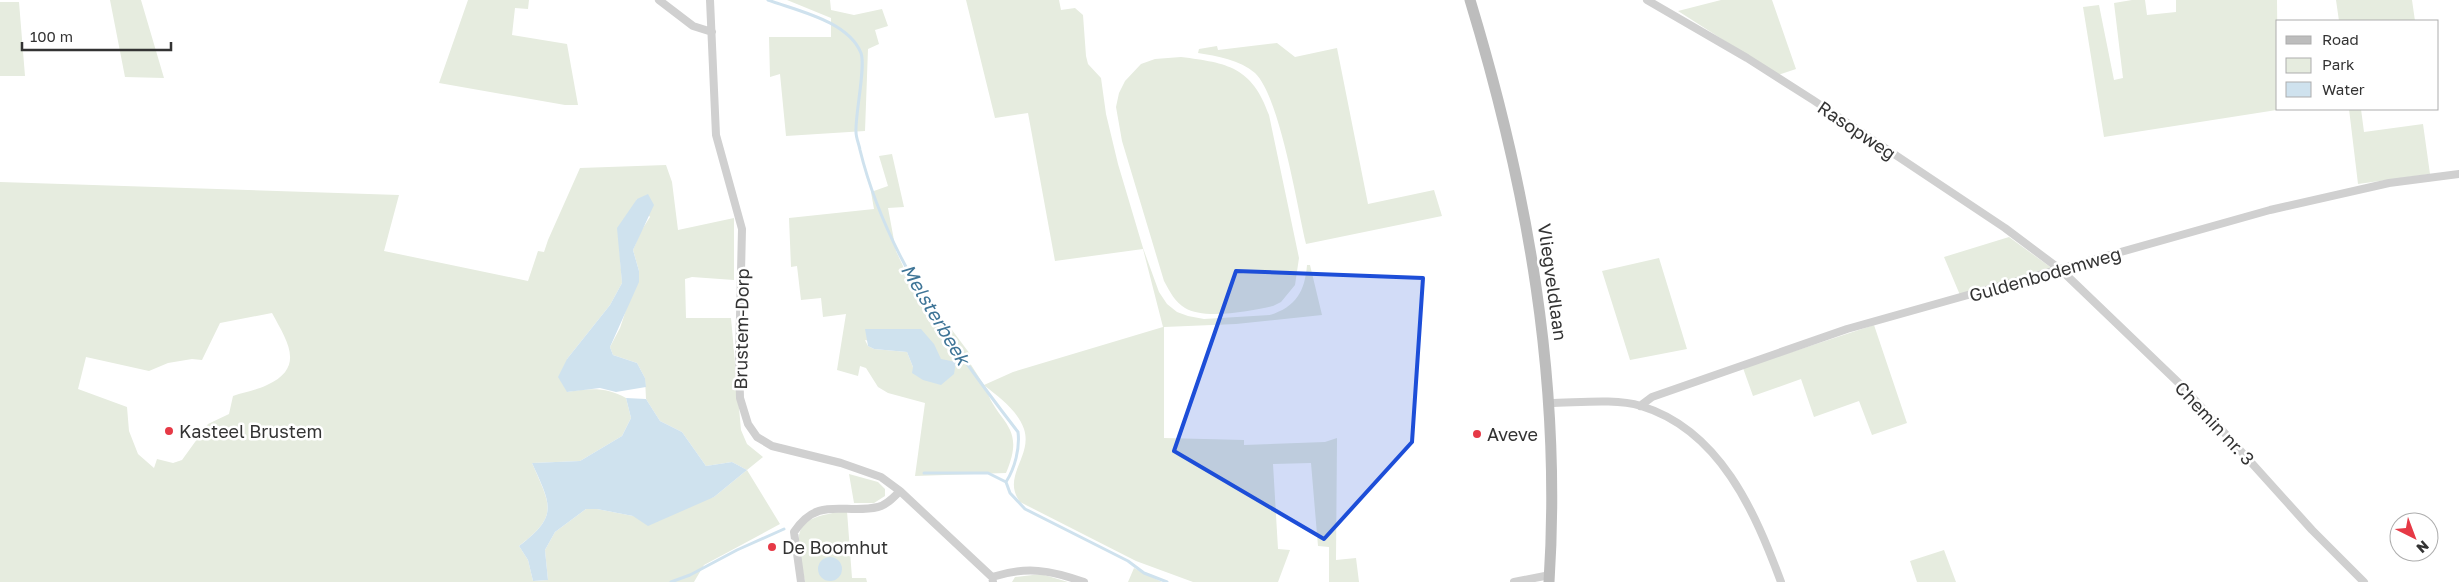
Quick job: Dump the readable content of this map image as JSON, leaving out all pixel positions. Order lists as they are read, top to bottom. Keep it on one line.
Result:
{"streets":{"main road":["Vliegveldlaan"],"street":["Rasopweg","Guldenbodemweg","Brustem-Dorp","Chemin nr. 3"]},"crossings":[["Rasopweg","Guldenbodemweg"],["Rasopweg","Chemin nr. 3"],["Guldenbodemweg","Chemin nr. 3"]],"water":["Melsterbeek"],"places":["Kasteel Brustem","Aveve","De Boomhut"],"legend":["Road","Park","Water"],"scale_bar":"100 m","north":"bottom right"}
